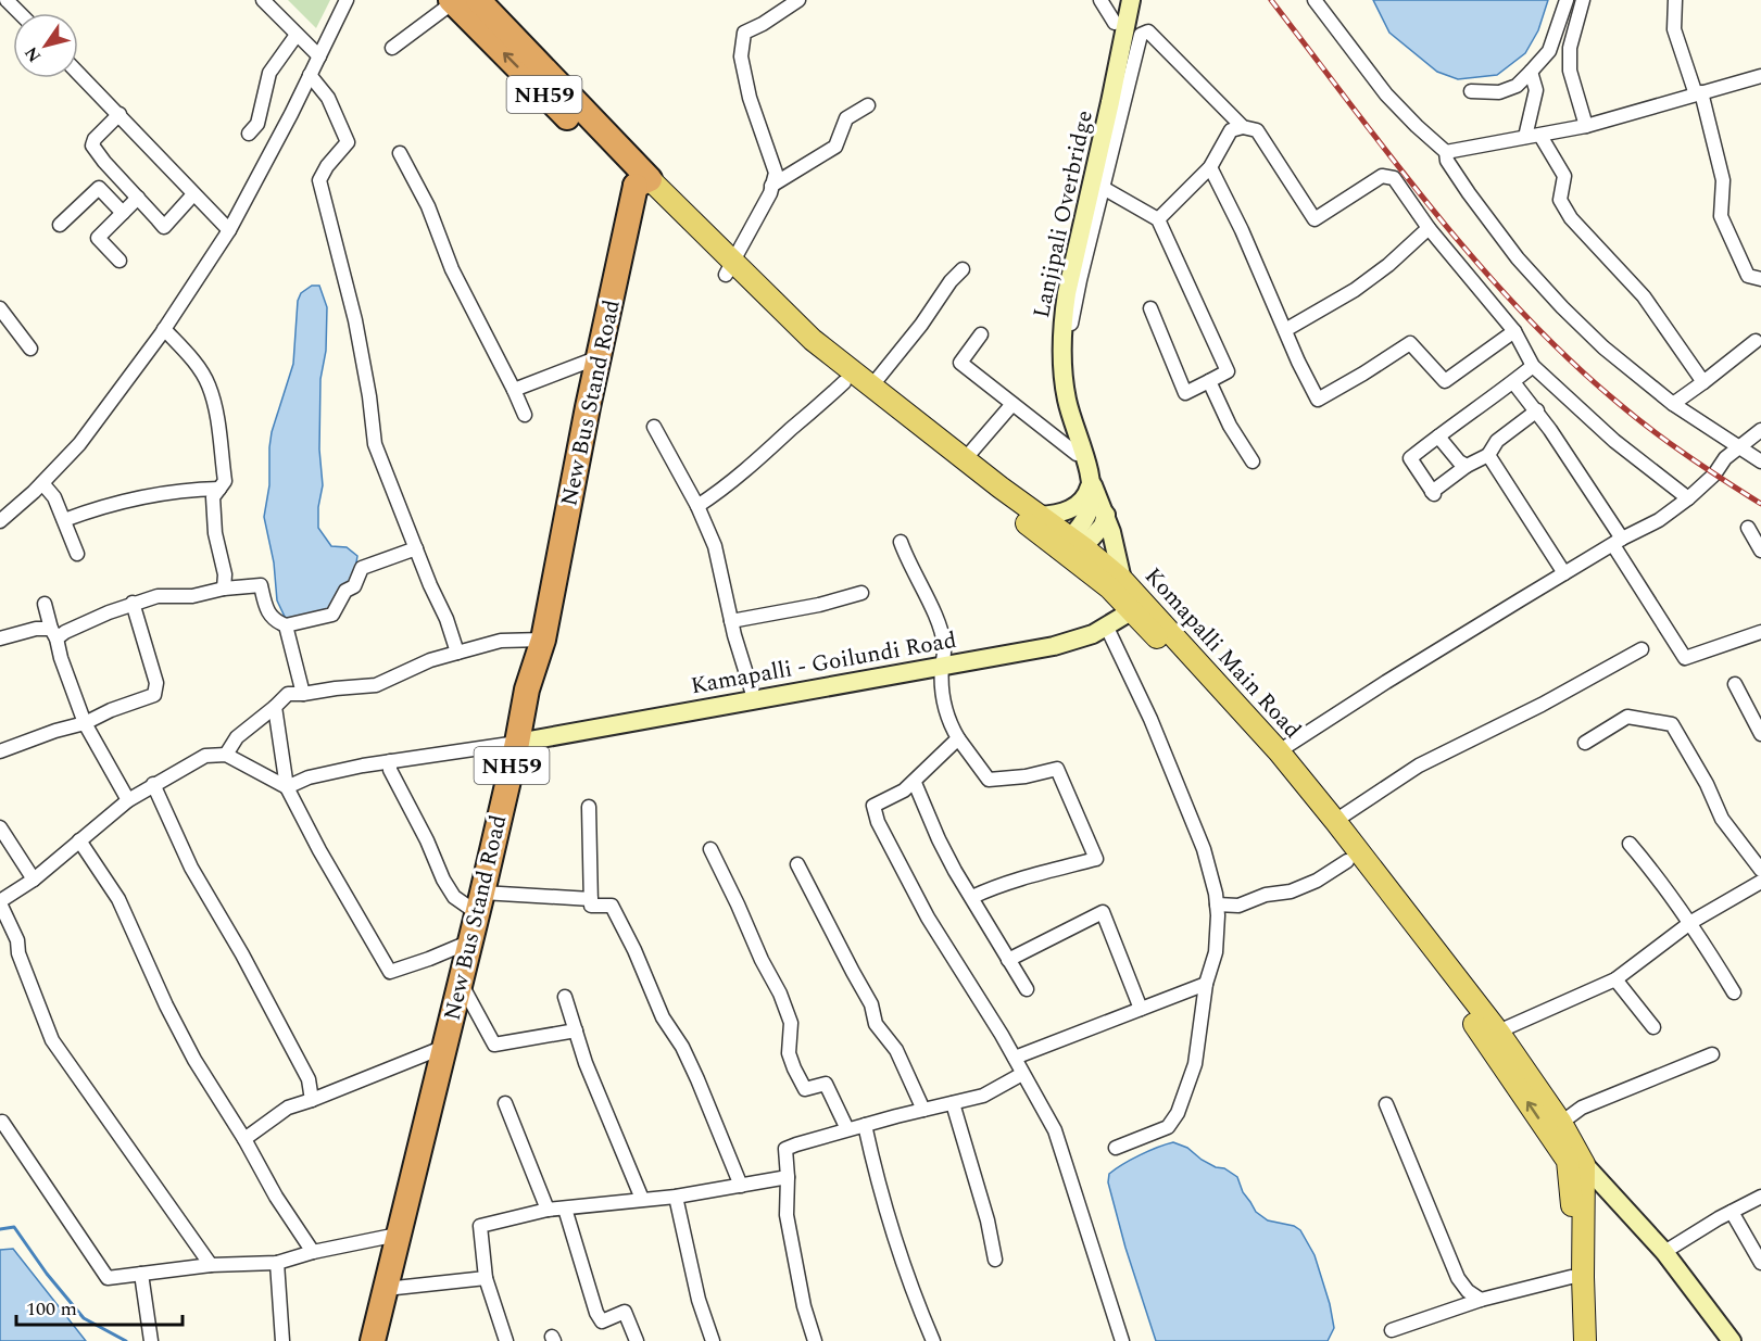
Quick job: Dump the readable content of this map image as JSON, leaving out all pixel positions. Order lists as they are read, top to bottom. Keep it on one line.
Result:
{"streets":{"highway":["NH59","New Bus Stand Road"],"main road":["Komapalli Main Road"],"street":["Lanjipali Overbridge","Kamapalli - Goilundi Road"]},"crossings":[["NH59","New Bus Stand Road"],["Lanjipali Overbridge","Komapalli Main Road"],["New Bus Stand Road","Kamapalli - Goilundi Road"]],"scale_bar":"100 m","north":"bottom left"}
